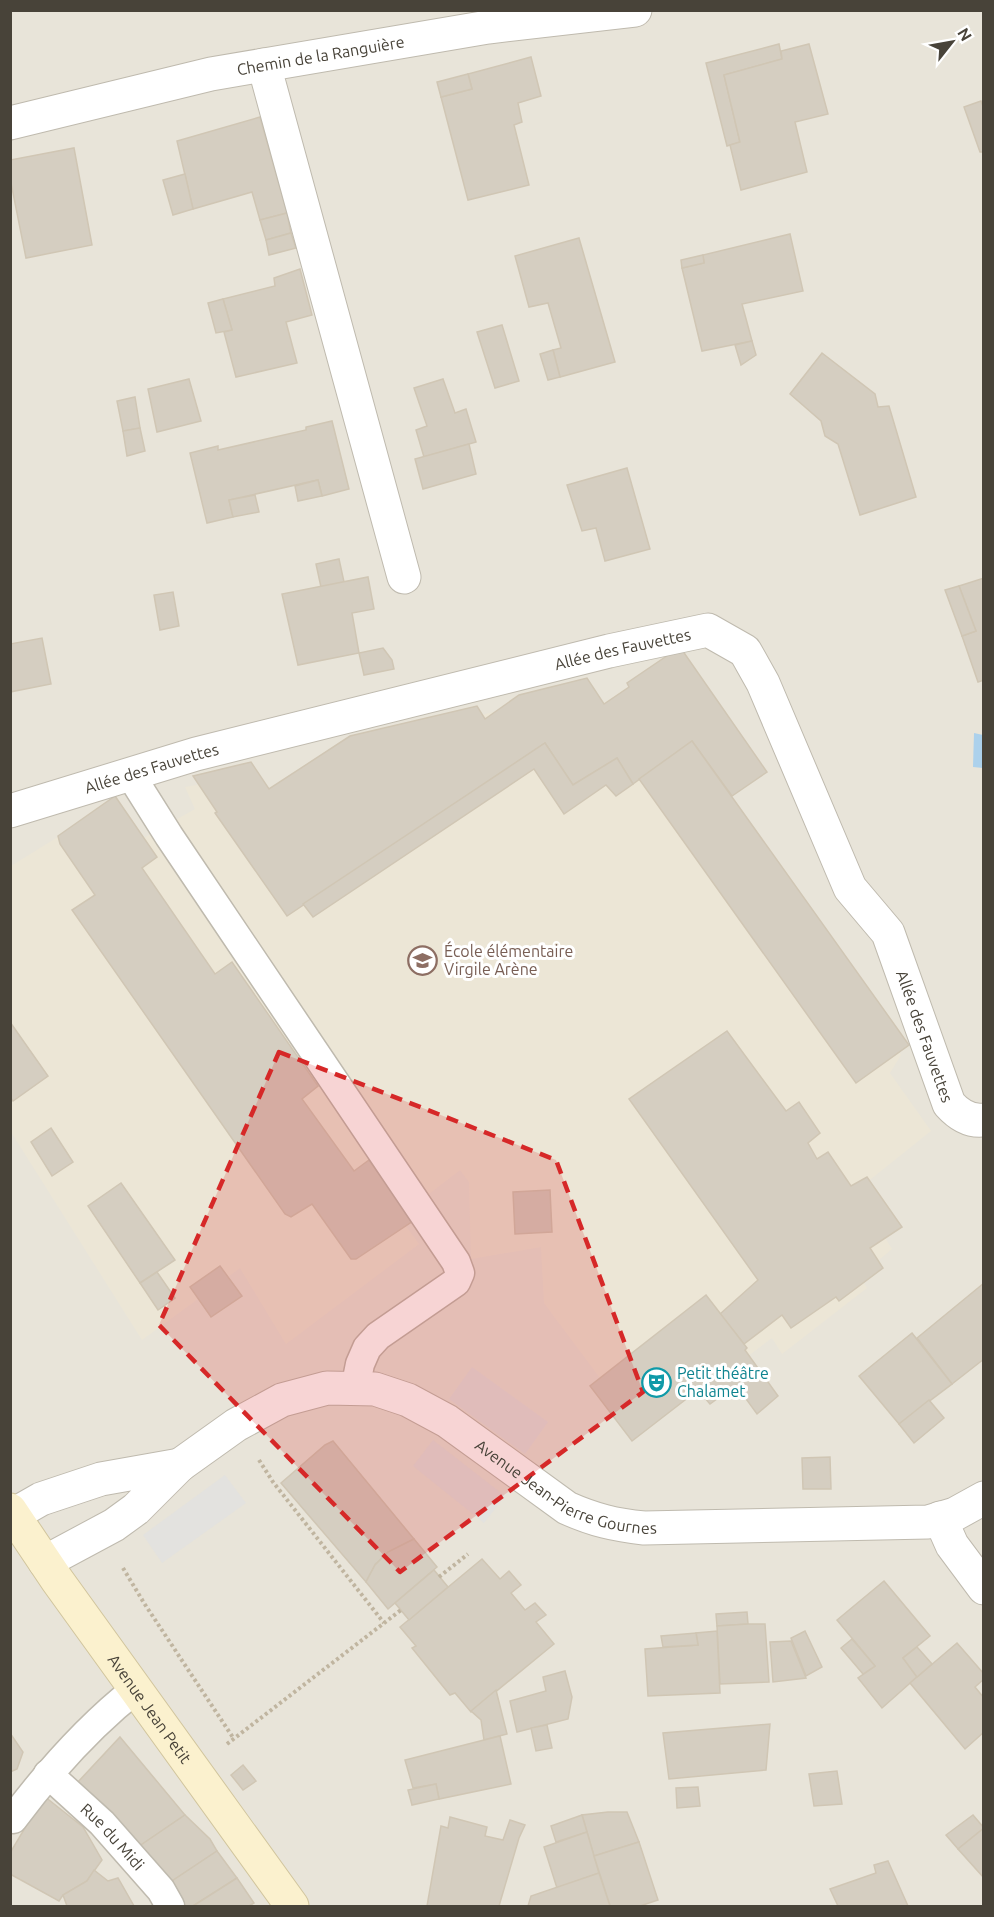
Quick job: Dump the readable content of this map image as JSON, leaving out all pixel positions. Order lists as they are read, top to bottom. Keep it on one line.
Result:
{"streets":{"street":["Chemin de la Ranguière","Allée des Fauvettes","Avenue Jean-Pierre Gournes","Avenue Jean Petit"],"lane":["Rue du Midi"]},"crossings":[["Avenue Jean-Pierre Gournes","Avenue Jean Petit"]],"places":{"school or university":["École élémentaire Virgile Arène"],"theatre":["Petit théâtre Chalamet"]},"north":"top right"}
